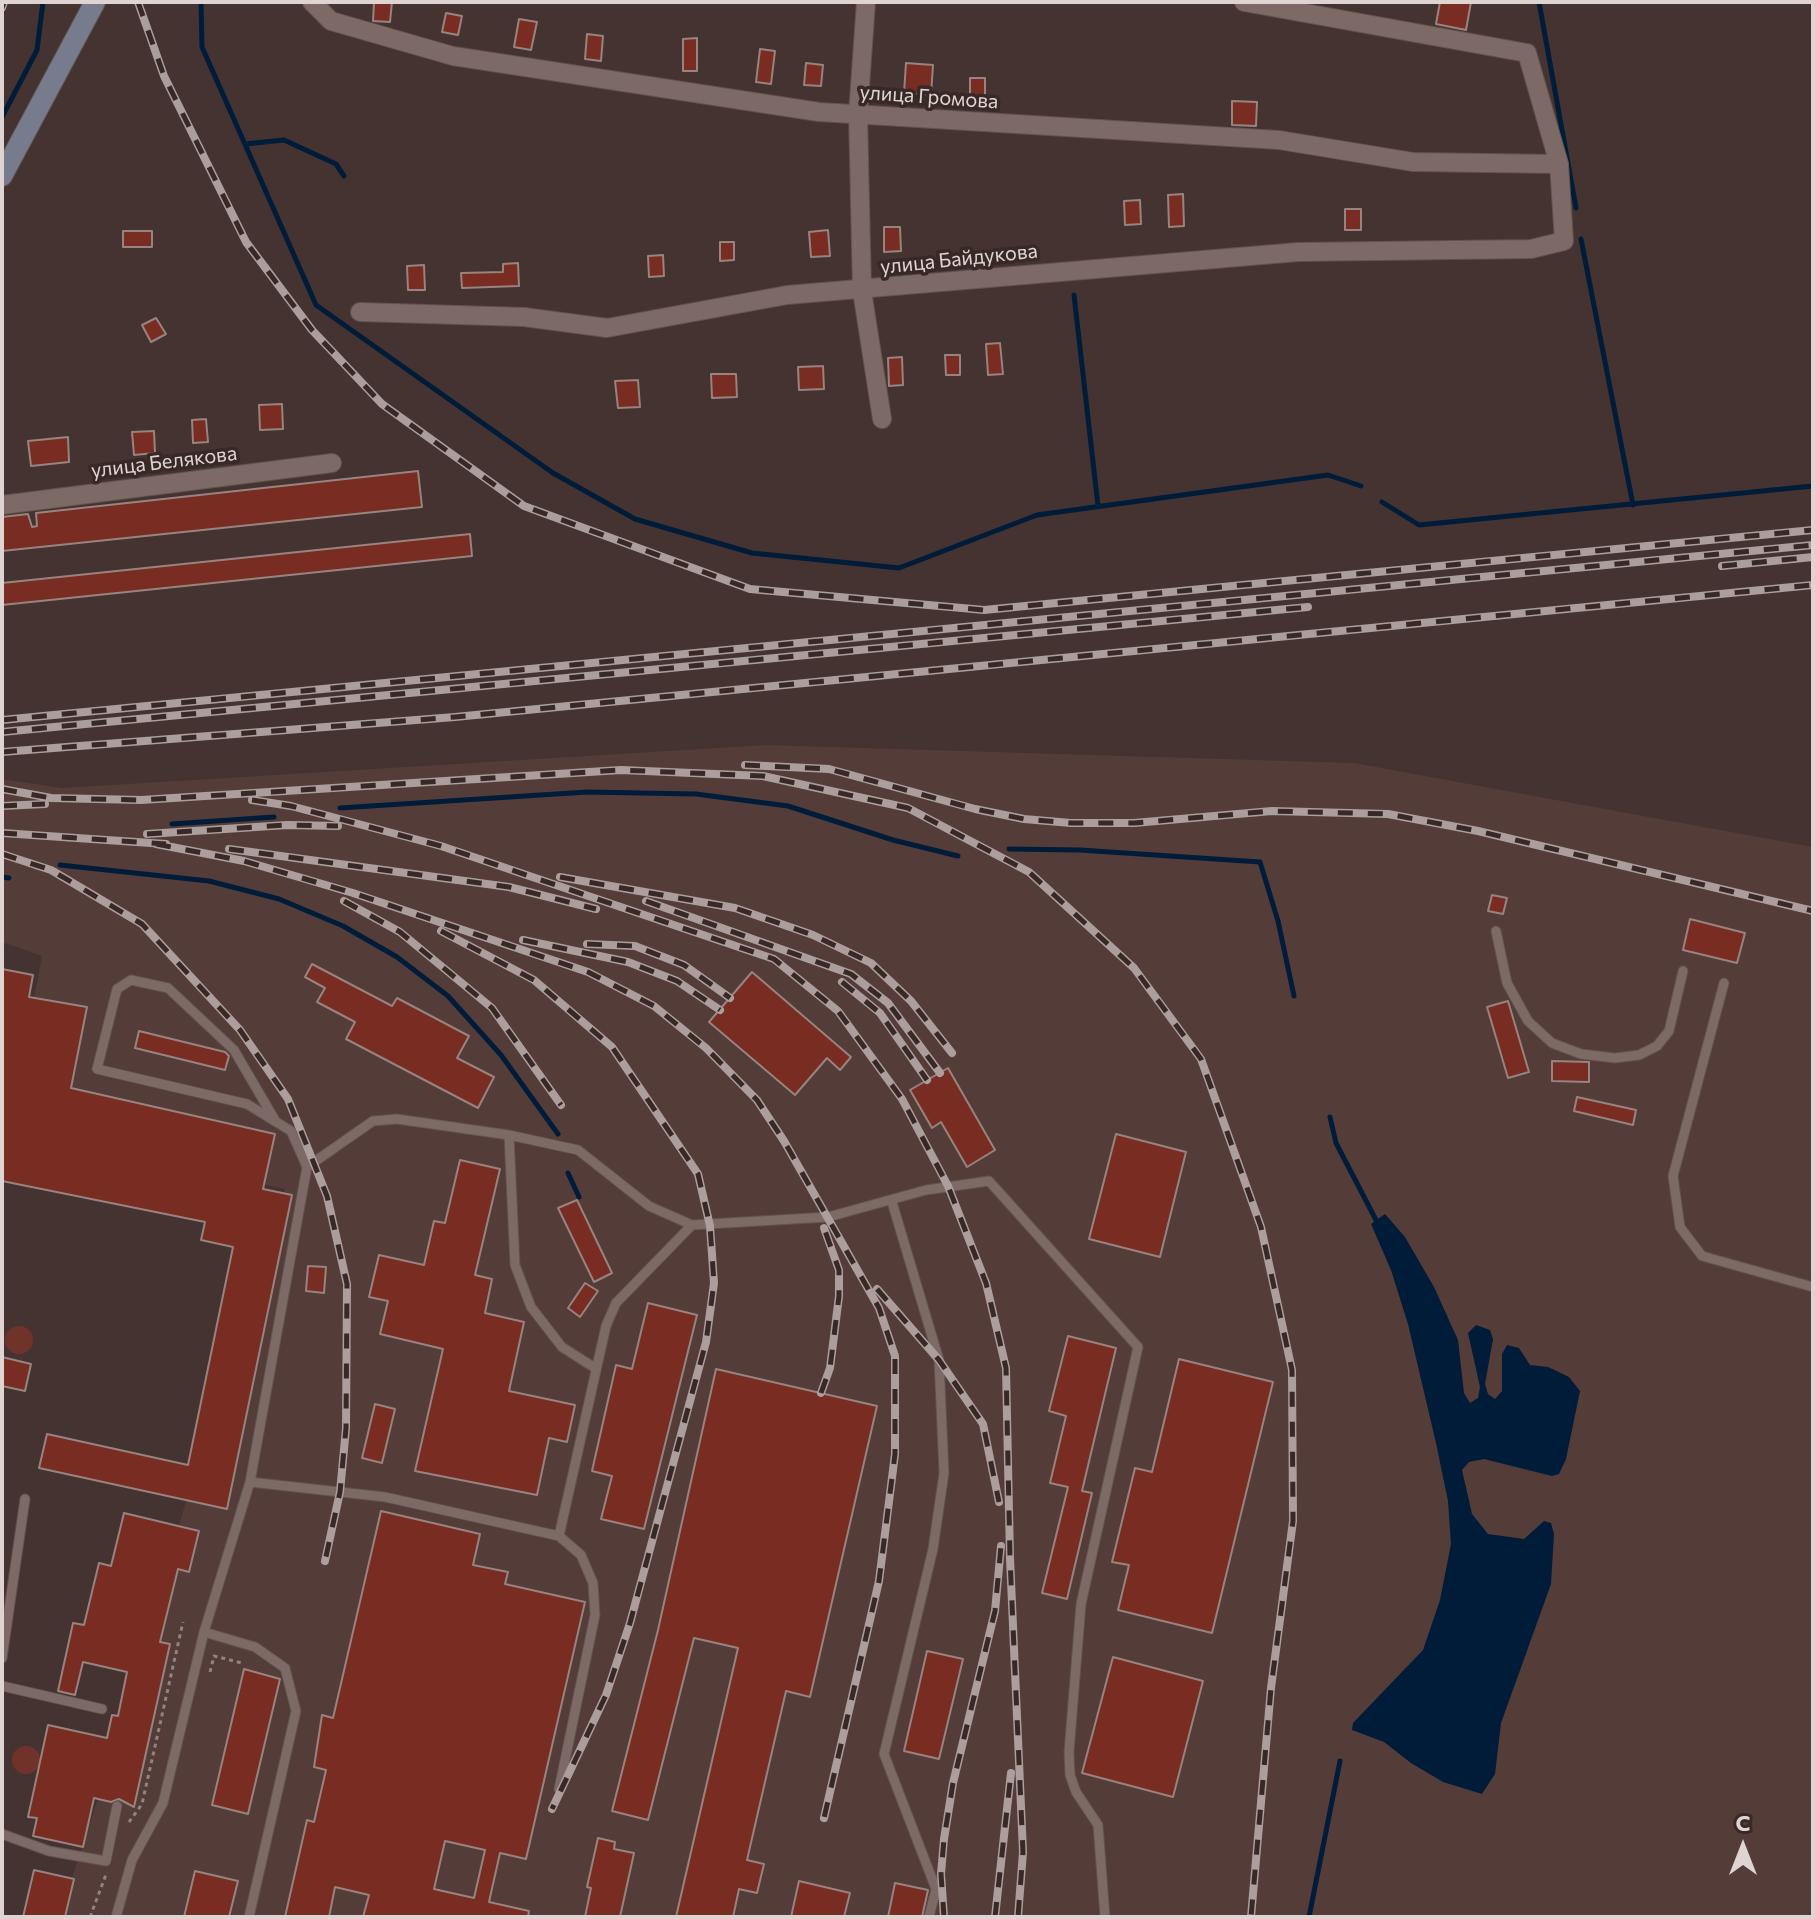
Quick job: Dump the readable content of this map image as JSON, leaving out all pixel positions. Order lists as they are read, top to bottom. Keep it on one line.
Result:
{"streets":{"street":["улица Громова","улица Байдукова","улица Белякова"]},"crossings":[["улица Громова","улица Байдукова"]],"north":"top"}
